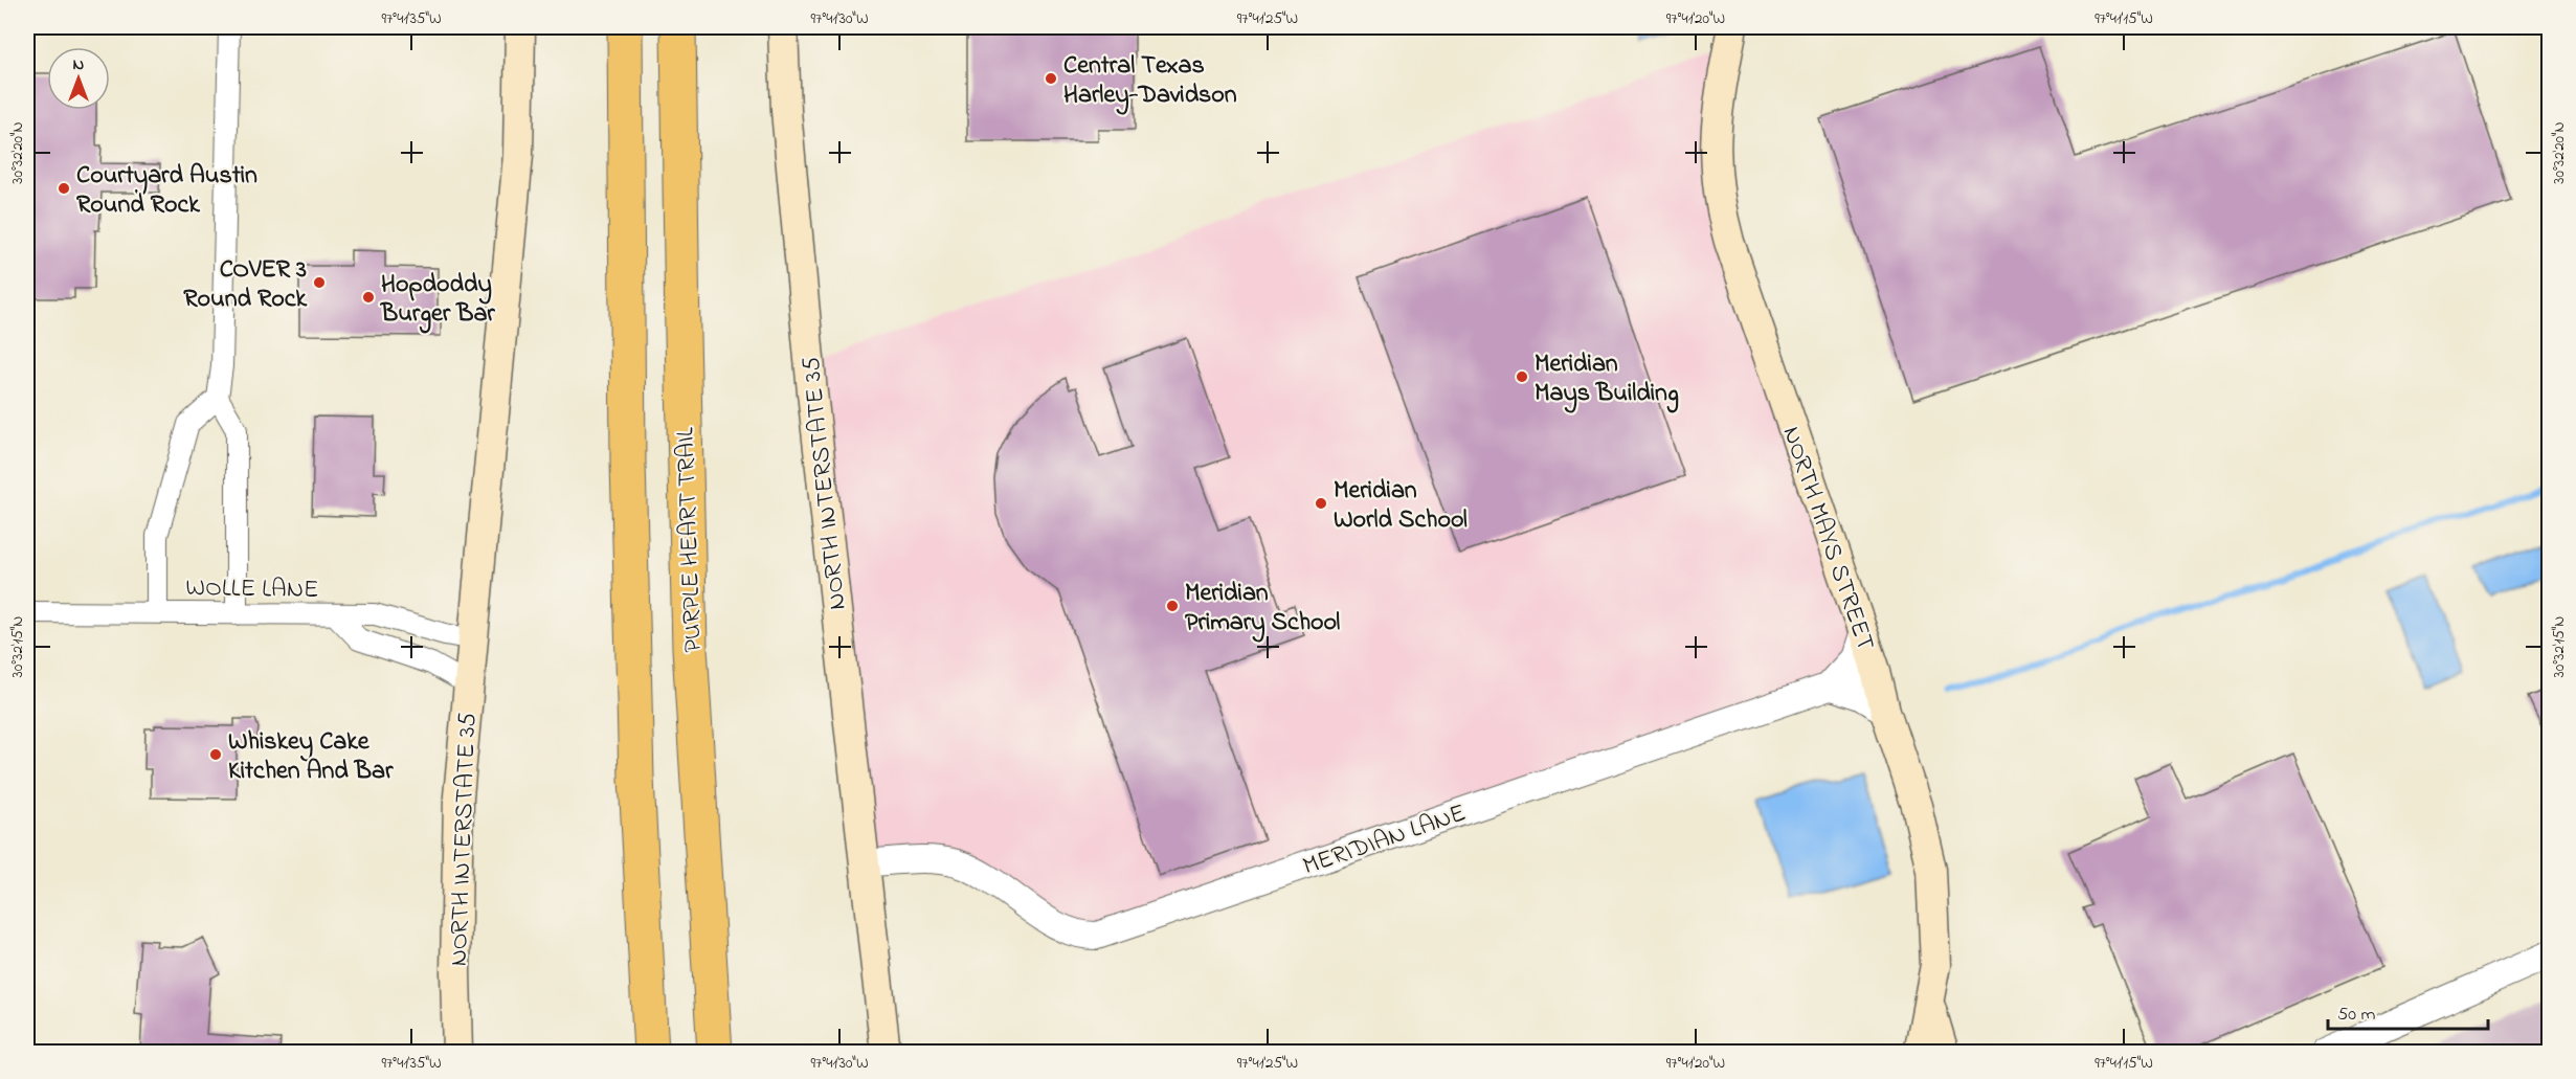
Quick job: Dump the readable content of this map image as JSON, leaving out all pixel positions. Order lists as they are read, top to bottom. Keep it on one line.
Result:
{"streets":{"highway":["PURPLE HEART TRAIL"],"main road":["NORTH INTERSTATE 35","NORTH MAYS STREET"],"street":["WOLLE LANE","MERIDIAN LANE"]},"crossings":[["NORTH INTERSTATE 35","WOLLE LANE"],["NORTH INTERSTATE 35","MERIDIAN LANE"],["NORTH MAYS STREET","MERIDIAN LANE"]],"places":["Central Texas Harley-Davidson","Courtyard Austin Round Rock","COVER 3 Round Rock","Hopdoddy Burger Bar","Meridian Mays Building","Meridian World School","Meridian Primary School","Whiskey Cake Kitchen And Bar"],"scale_bar":"50 m","north":"top","coordinates":["97°41'35\"W","97°41'30\"W","97°41'25\"W","97°41'20\"W","97°41'15\"W","30°32'20\"N","30°32'15\"N"]}
